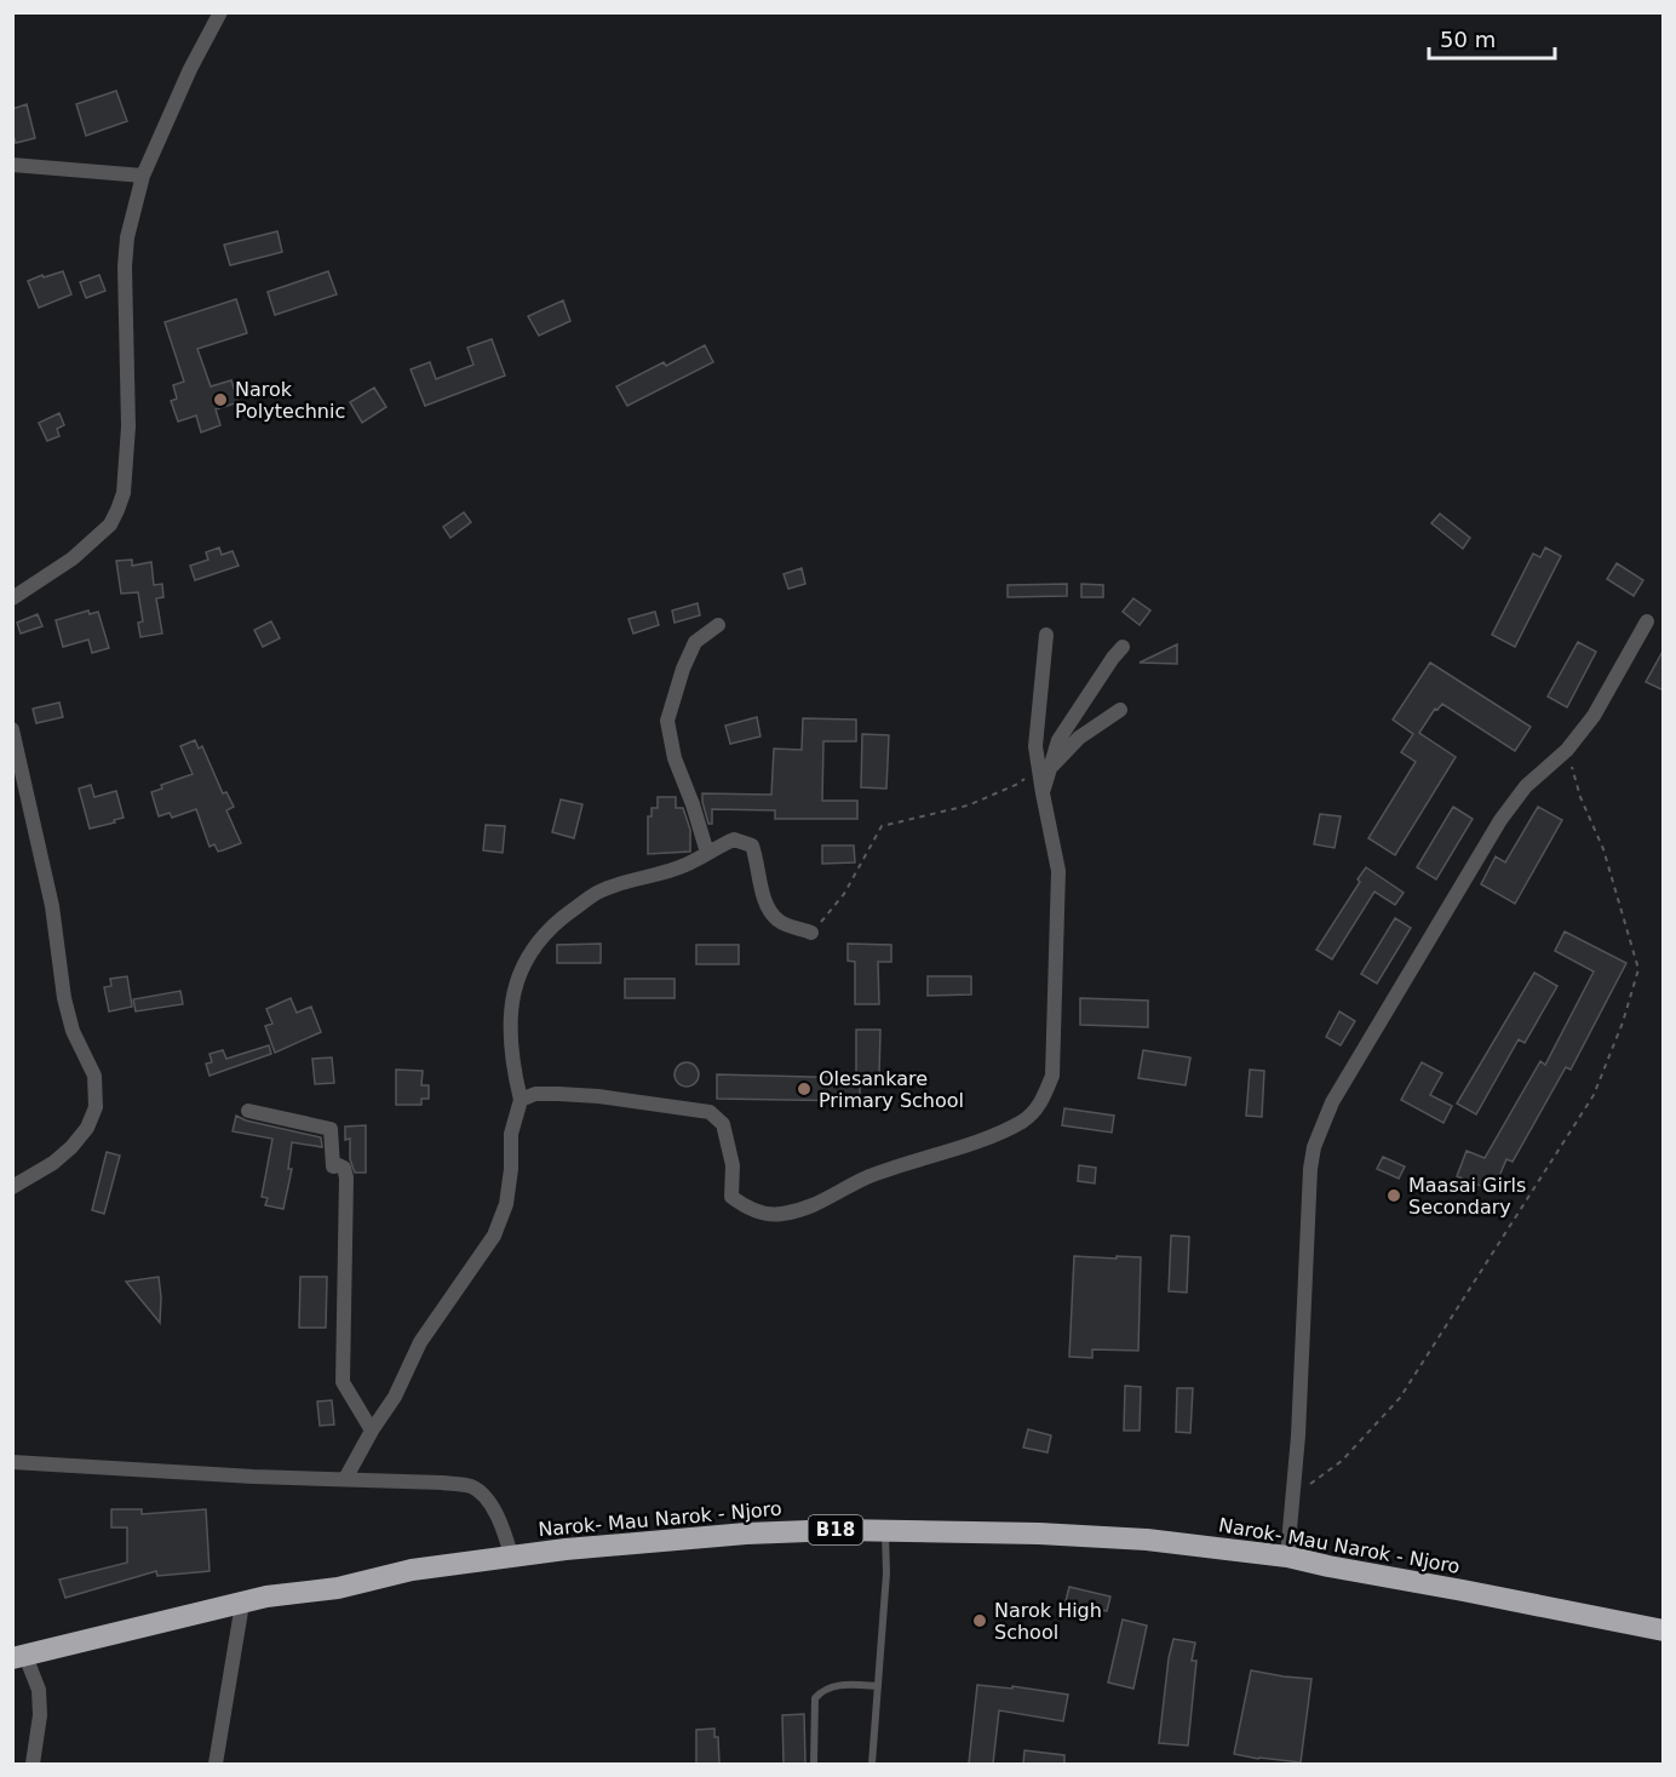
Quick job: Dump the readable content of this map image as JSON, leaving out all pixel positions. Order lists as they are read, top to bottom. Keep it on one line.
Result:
{"streets":{"highway":["Narok- Mau Narok - Njoro","B18"]},"places":["Narok Polytechnic","Olesankare Primary School","Maasai Girls Secondary","Narok High School"],"scale_bar":"50 m"}
